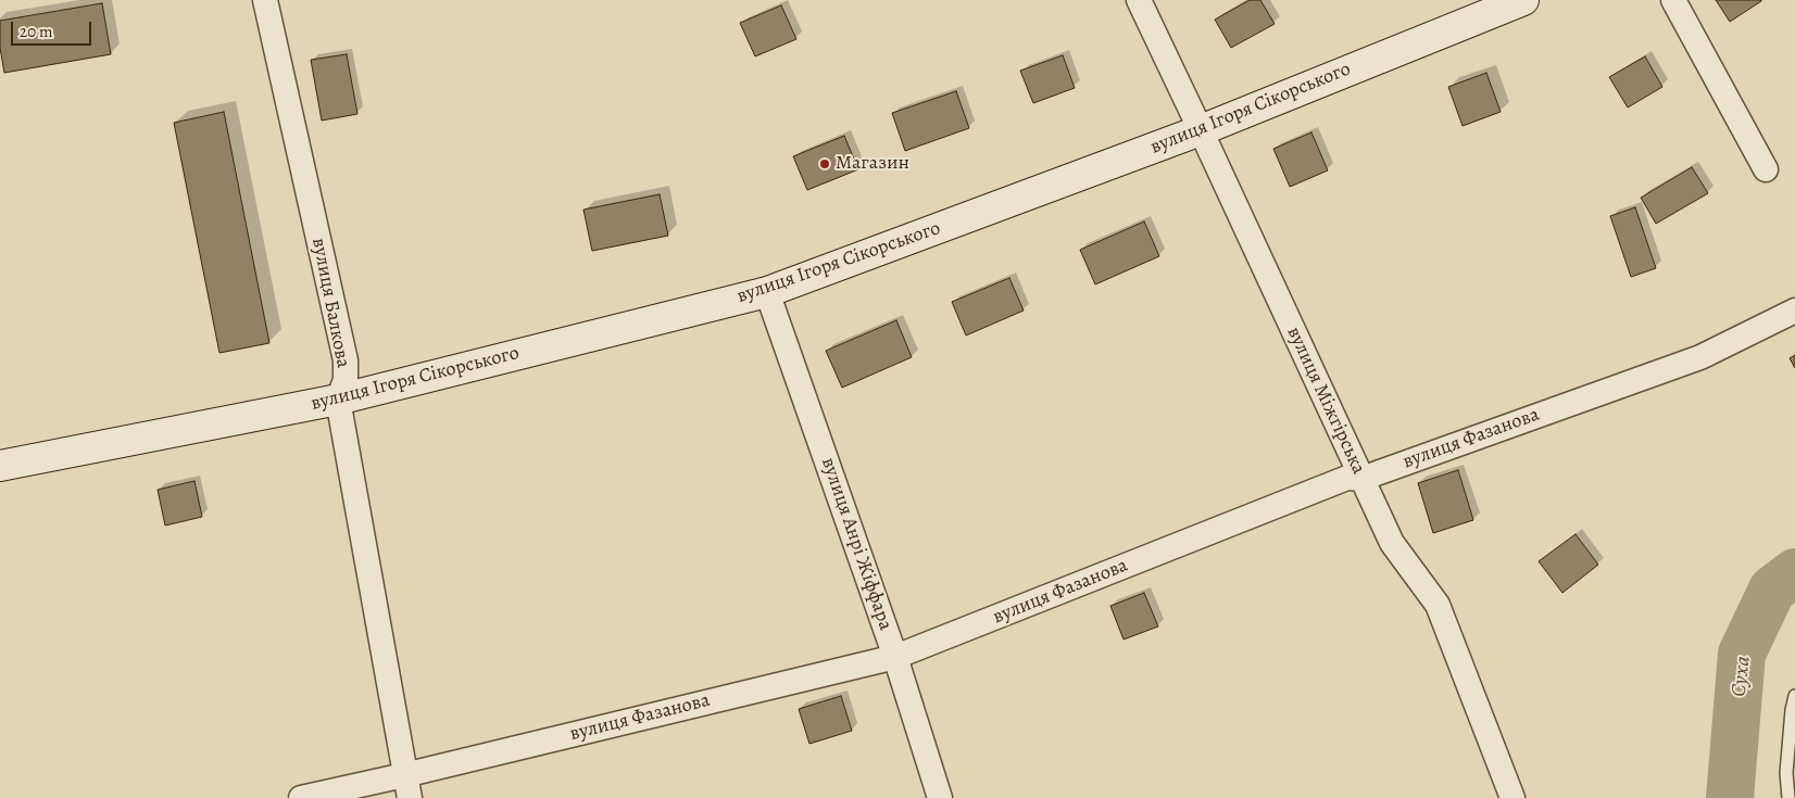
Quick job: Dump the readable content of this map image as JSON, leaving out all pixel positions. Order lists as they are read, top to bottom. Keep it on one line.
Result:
{"streets":{"main road":["вулиця Ігоря Сікорського"],"street":["вулиця Балкова","вулиця Міжгірська","вулиця Фазанова","вулиця Анрі Жіффара"]},"crossings":[["вулиця Ігоря Сікорського","вулиця Балкова"],["вулиця Ігоря Сікорського","вулиця Міжгірська"],["вулиця Ігоря Сікорського","вулиця Анрі Жіффара"],["вулиця Балкова","вулиця Фазанова"],["вулиця Міжгірська","вулиця Фазанова"],["вулиця Фазанова","вулиця Анрі Жіффара"]],"water":["Суха"],"places":["Магазин"],"scale_bar":"20 m"}
